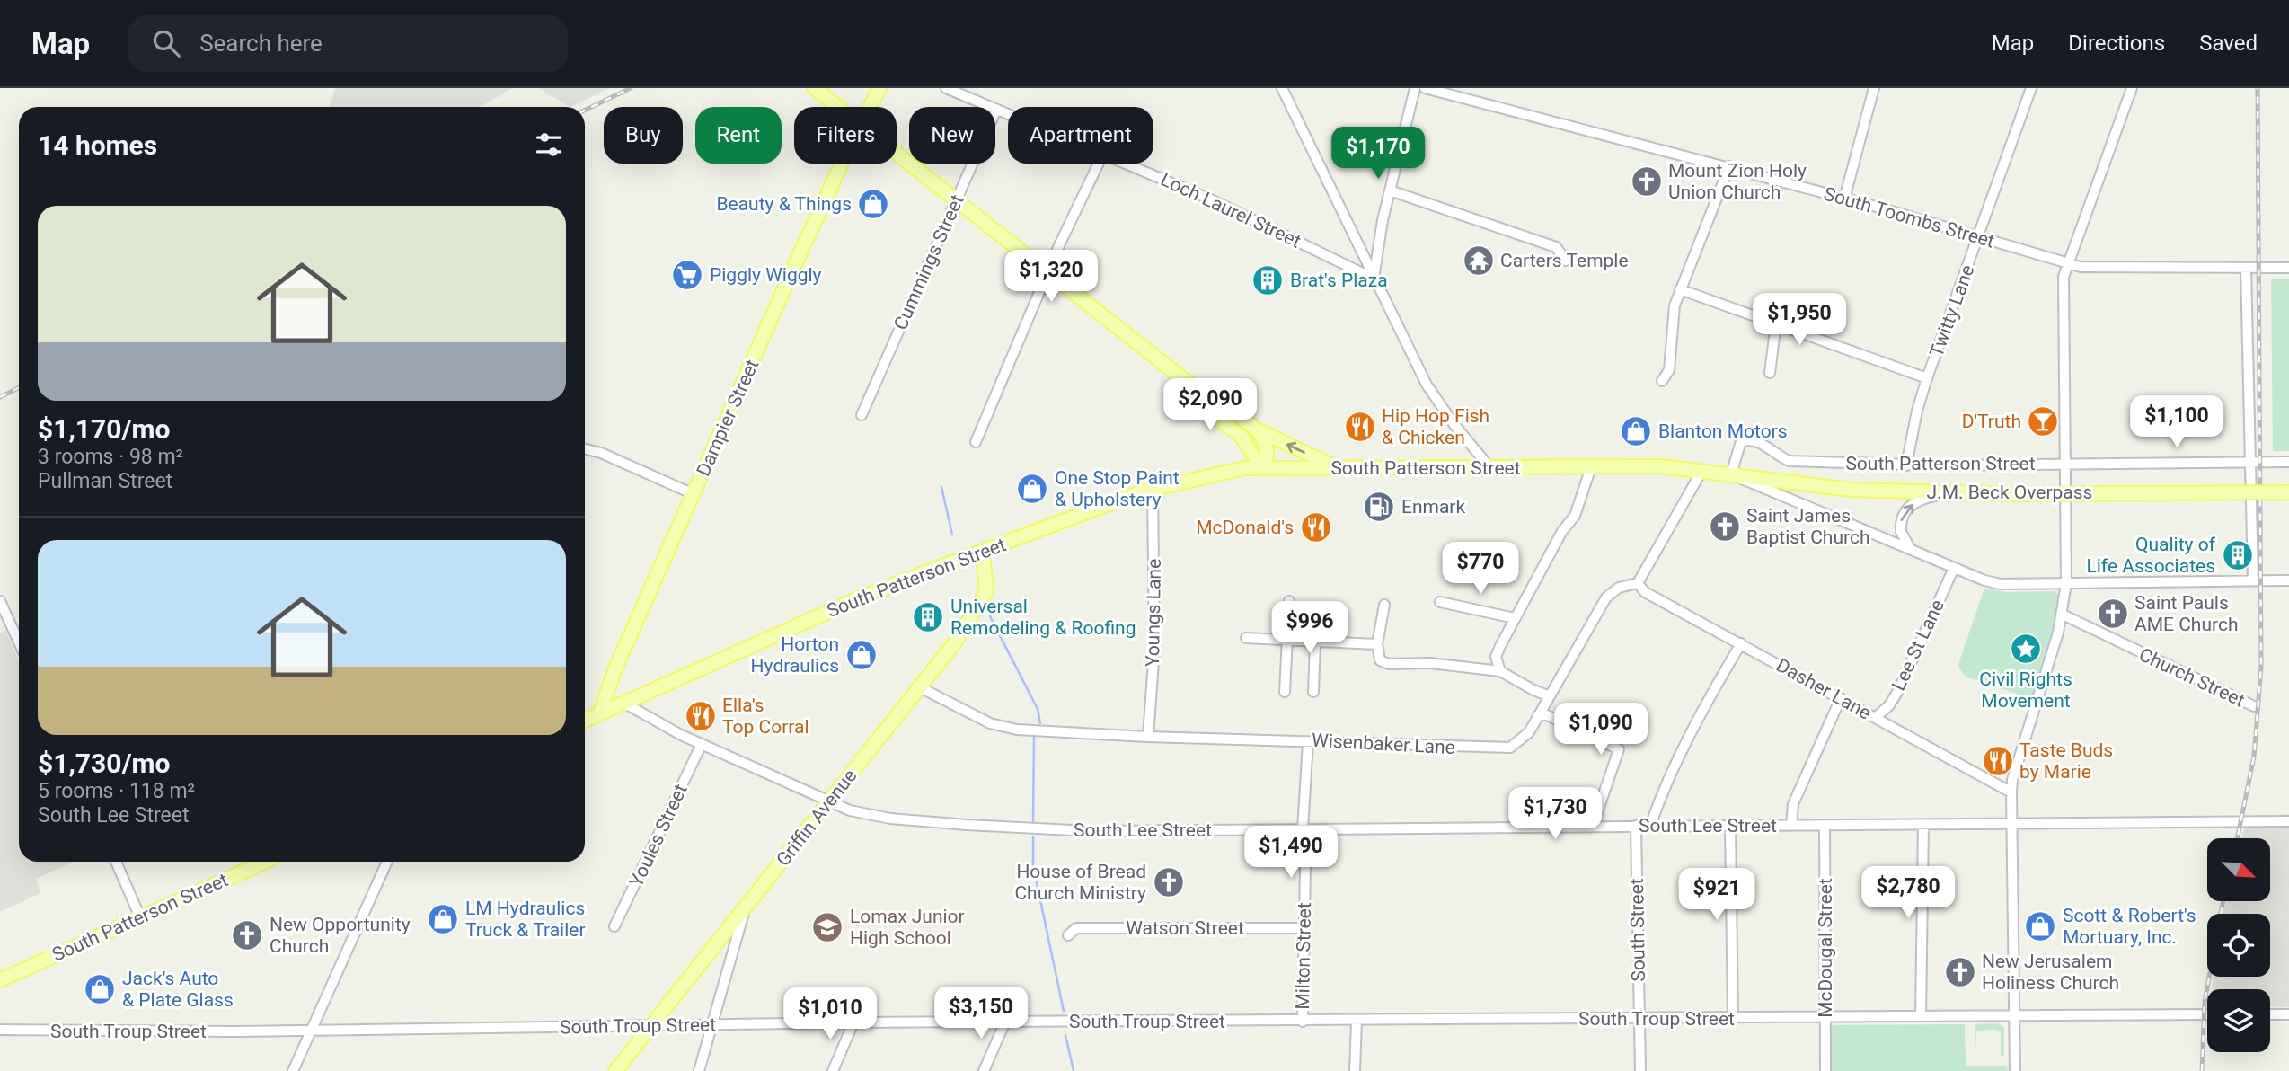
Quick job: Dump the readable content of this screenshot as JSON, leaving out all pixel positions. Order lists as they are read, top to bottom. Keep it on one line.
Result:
{"streets":{"main road":["Dampier Street","South Patterson Street","J.M. Beck Overpass","Griffin Avenue"],"street":["Loch Laurel Street","South Toombs Street","Cummings Street","Twitty Lane","Youngs Lane","Lee St Lane","Church Street","Dasher Lane","Wisenbaker Lane","South Lee Street","Youles Street","Watson Street","South Street","McDougal Street","Milton Street","South Troup Street"]},"crossings":[["Loch Laurel Street","Cummings Street"],["South Toombs Street","Twitty Lane"],["Twitty Lane","South Patterson Street"],["Dampier Street","South Patterson Street"],["South Patterson Street","J.M. Beck Overpass"],["South Patterson Street","Youngs Lane"],["South Patterson Street","Griffin Avenue"],["South Patterson Street","South Lee Street"],["Youngs Lane","Wisenbaker Lane"],["Lee St Lane","Dasher Lane"],["Dasher Lane","Wisenbaker Lane"],["Wisenbaker Lane","Griffin Avenue"],["Wisenbaker Lane","Milton Street"],["Griffin Avenue","South Lee Street"],["Griffin Avenue","South Troup Street"],["South Lee Street","Youles Street"],["South Lee Street","South Street"],["South Lee Street","McDougal Street"],["South Lee Street","Milton Street"],["Watson Street","Milton Street"],["South Street","South Troup Street"],["McDougal Street","South Troup Street"],["Milton Street","South Troup Street"]],"places":{"church":["Mount Zion Holy Union Church","Saint James Baptist Church","Saint Pauls AME Church","House of Bread Church Ministry","New Opportunity Church","New Jerusalem Holiness Church"],"shop":["Beauty & Things","Blanton Motors","One Stop Paint & Upholstery","Horton Hydraulics","LM Hydraulics Truck & Trailer","Scott & Robert's Mortuary, Inc.","Jack's Auto & Plate Glass"],"temple":["Carters Temple"],"supermarket":["Piggly Wiggly"],"building":["Brat's Plaza","Quality of Life Associates","Universal Remodeling & Roofing"],"bar":["D'Truth"],"restaurant":["Hip Hop Fish & Chicken","McDonald's","Ella's Top Corral","Taste Buds by Marie"],"fuel station":["Enmark"],"place":["Civil Rights Movement"],"school or university":["Lomax Junior High School"]},"north":"bottom right","page":{"header":"Map","search":"Search here","nav":["Map","Directions","Saved"],"chip":["Buy","Rent","Filters","New","Apartment"],"heading":"14 homes","price":["$1,170","$1,320","$1,950","$2,090","$1,100","$770","$996","$1,090","$1,730","$1,490","$2,780","$921","$3,150","$1,010"],"list":[{"name":"$1,170/mo","note":"3 rooms · 98 m² · Pullman Street"},{"name":"$1,730/mo","note":"5 rooms · 118 m² · South Lee Street"}]}}
